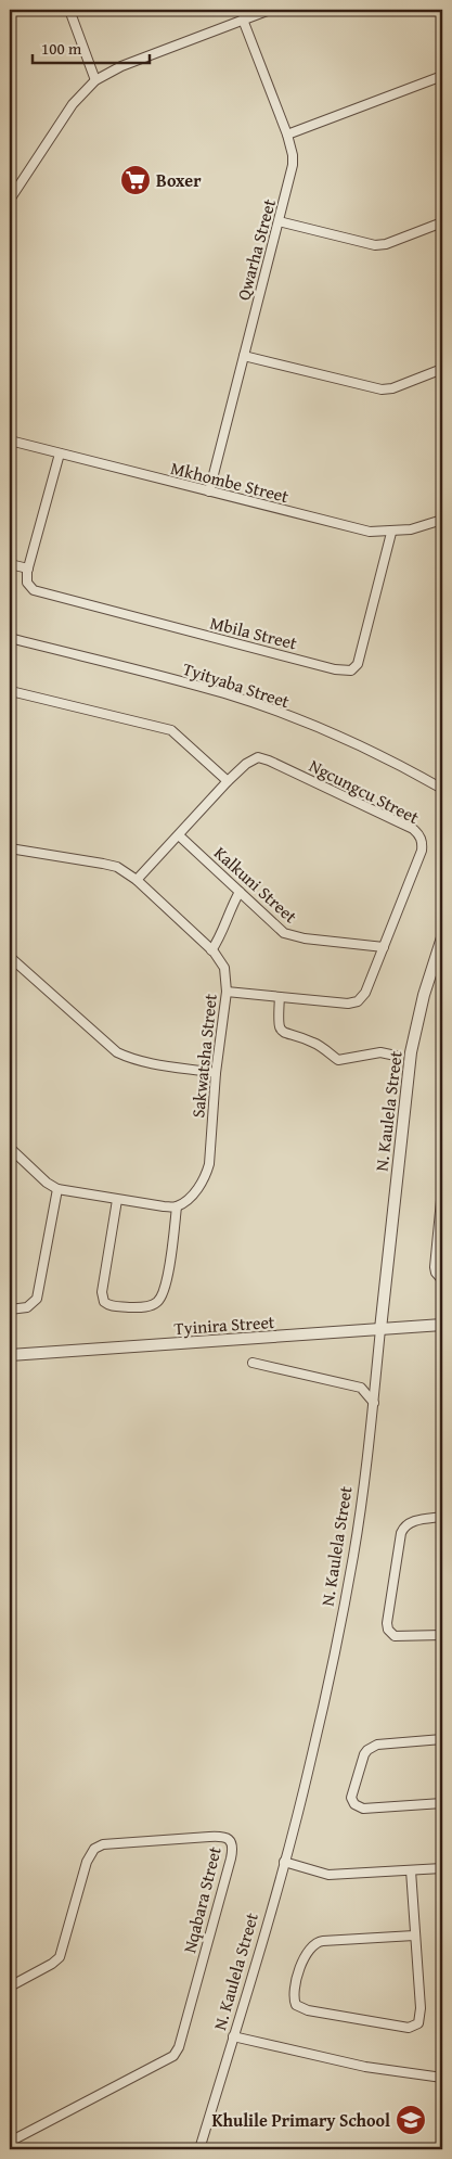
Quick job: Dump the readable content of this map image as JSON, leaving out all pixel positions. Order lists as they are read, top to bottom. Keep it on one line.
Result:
{"streets":{"street":["Qwarha Street","Mkhombe Street","Mbila Street","Tyityaba Street","Ngcungcu Street","Kalkuni Street","Sakwatsha Street","N. Kaulela Street","Tyinira Street","Nqabara Street"]},"crossings":[["Qwarha Street","Mkhombe Street"],["Mkhombe Street","Mbila Street"],["Ngcungcu Street","Kalkuni Street"],["Ngcungcu Street","Sakwatsha Street"],["N. Kaulela Street","Tyinira Street"]],"places":{"supermarket":["Boxer"],"school or university":["Khulile Primary School"]},"scale_bar":"100 m"}
